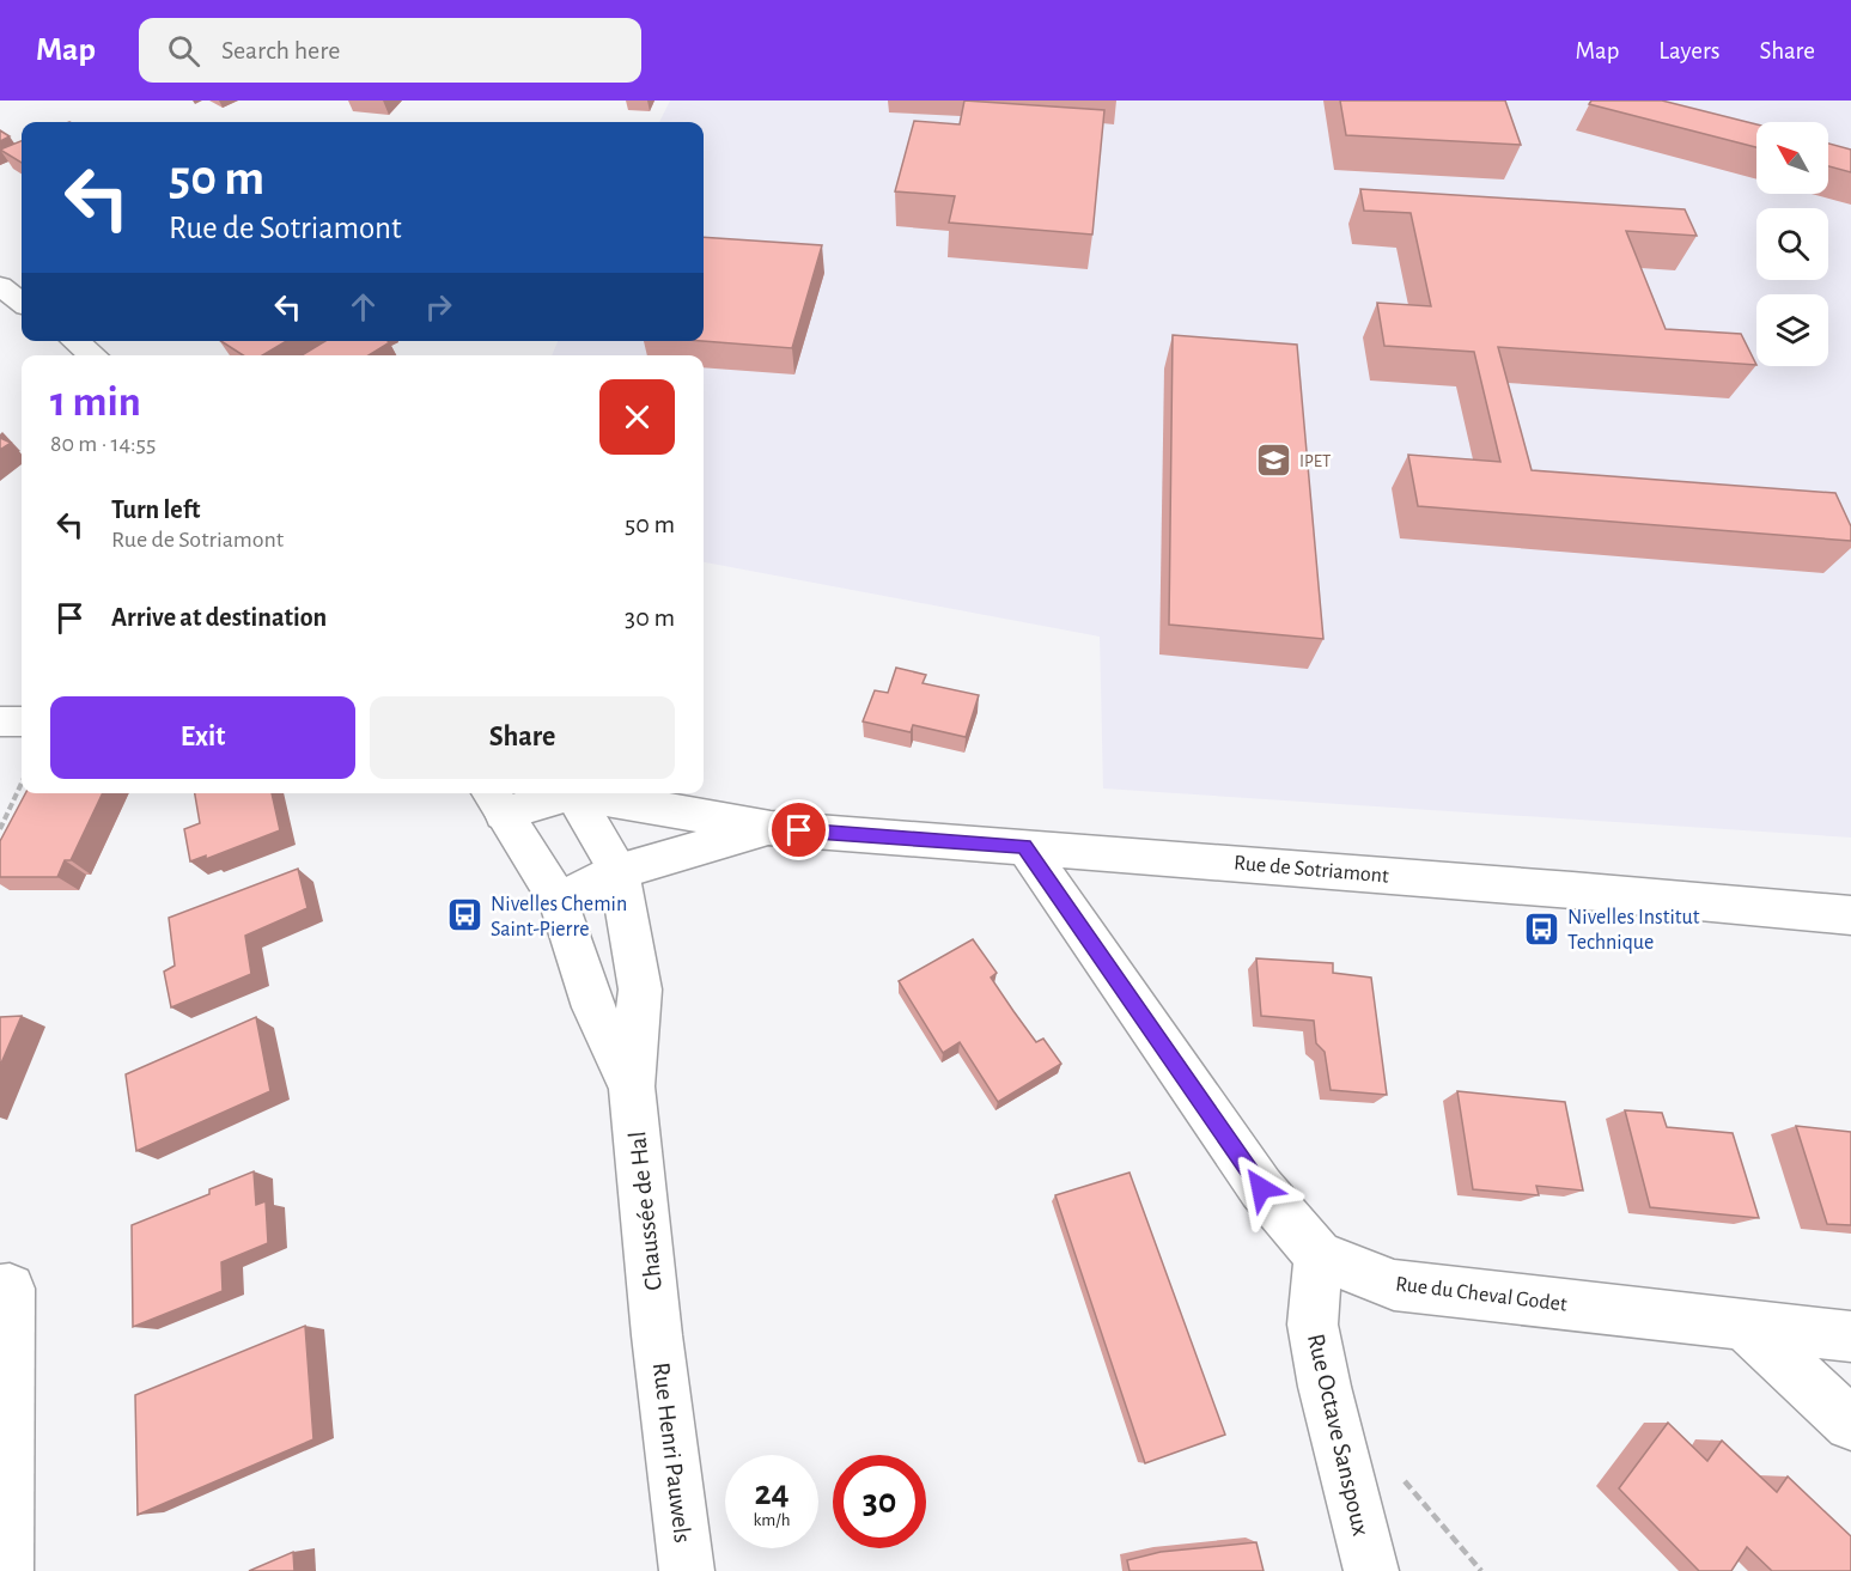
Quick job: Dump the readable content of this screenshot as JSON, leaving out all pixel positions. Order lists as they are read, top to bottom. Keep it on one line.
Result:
{"streets":{"street":["Rue de Sotriamont","Chaussée de Hal","Rue du Cheval Godet","Rue Octave Sanspoux","Rue Henri Pauwels"]},"crossings":[["Rue de Sotriamont","Chaussée de Hal"],["Rue de Sotriamont","Rue du Cheval Godet"],["Chaussée de Hal","Rue Henri Pauwels"],["Rue du Cheval Godet","Rue Octave Sanspoux"]],"places":{"school or university":["IPET"],"bus stop":["Nivelles Chemin Saint-Pierre","Nivelles Institut Technique"]},"north":"top left","page":{"header":"Map","search":"Search here","nav":["Map","Layers","Share"],"turn":["50 m","Rue de Sotriamont"],"heading":["1 min","80 m · 14:55"],"list":[{"name":"Turn left","note":"Rue de Sotriamont","value":"50 m"},{"name":"Arrive at destination","value":"30 m"}],"buttons":["Exit","Share"],"speed":"24 km/h","limit":"30"}}
